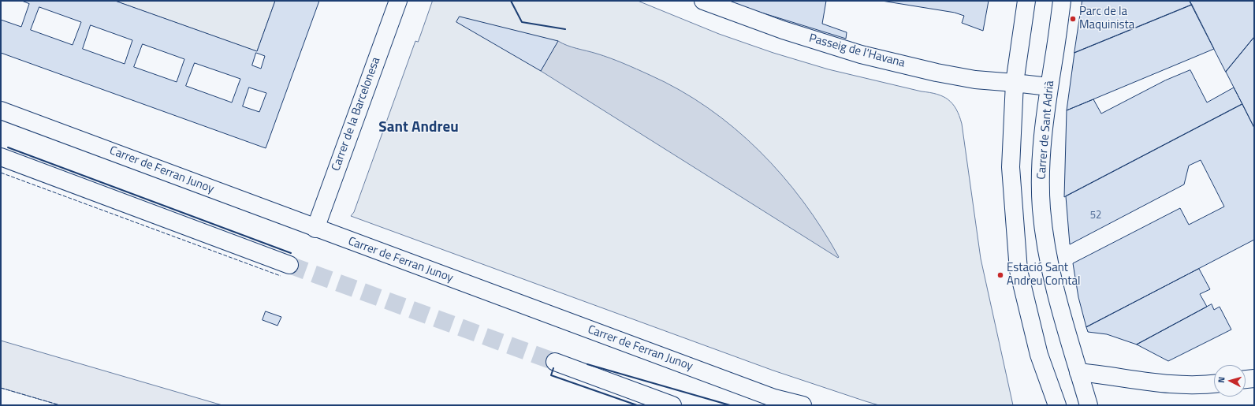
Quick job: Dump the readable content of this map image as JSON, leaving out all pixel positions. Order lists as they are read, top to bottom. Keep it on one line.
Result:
{"streets":{"main road":["Passeig de l'Havana","Carrer de la Barcelonesa","Carrer de Sant Adrià","Carrer de Ferran Junoy"]},"crossings":[["Passeig de l'Havana","Carrer de Sant Adrià"],["Carrer de la Barcelonesa","Carrer de Ferran Junoy"]],"districts":["Sant Andreu"],"places":["Parc de la Maquinista","Estació Sant Andreu Comtal"],"house_numbers":["52"],"north":"left"}
